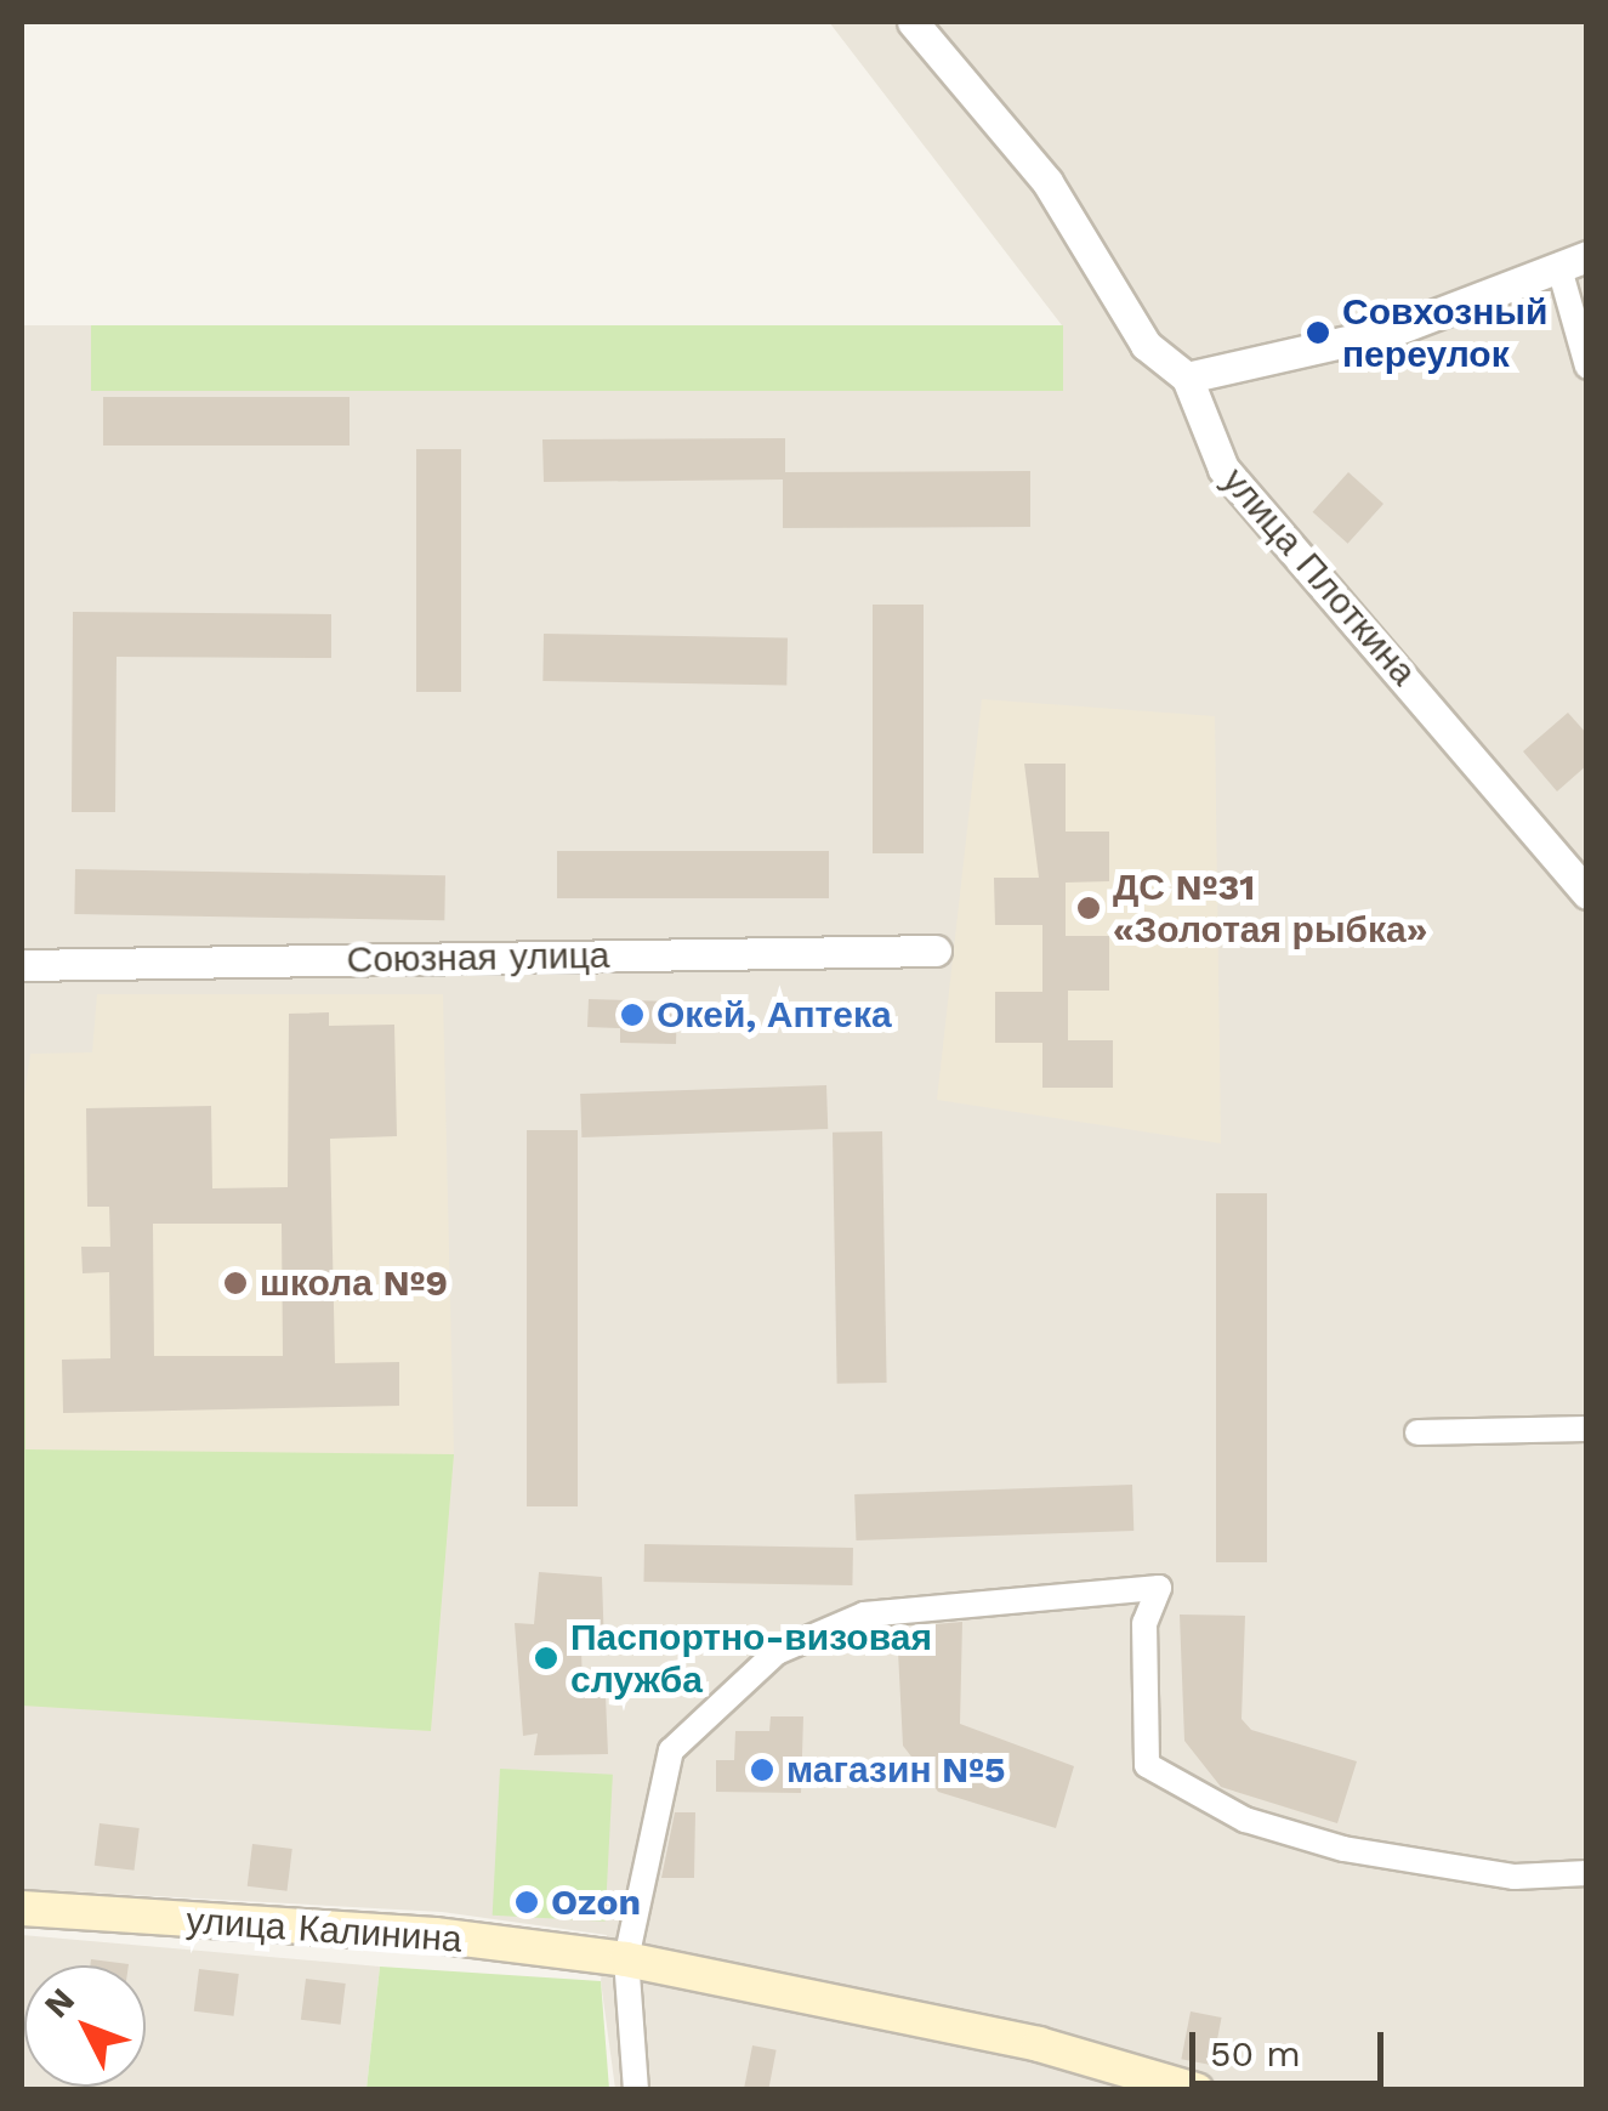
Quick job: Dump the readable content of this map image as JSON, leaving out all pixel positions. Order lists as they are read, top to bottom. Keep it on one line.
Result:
{"streets":{"main road":["улица Калинина"],"street":["улица Плоткина","Союзная улица"]},"places":["Совхозный переулок","ДС №31 «Золотая рыбка»","Окей, Аптека","школа №9","Паспортно-визовая служба","магазин №5","Ozon"],"scale_bar":"50 m","north":"top left"}
